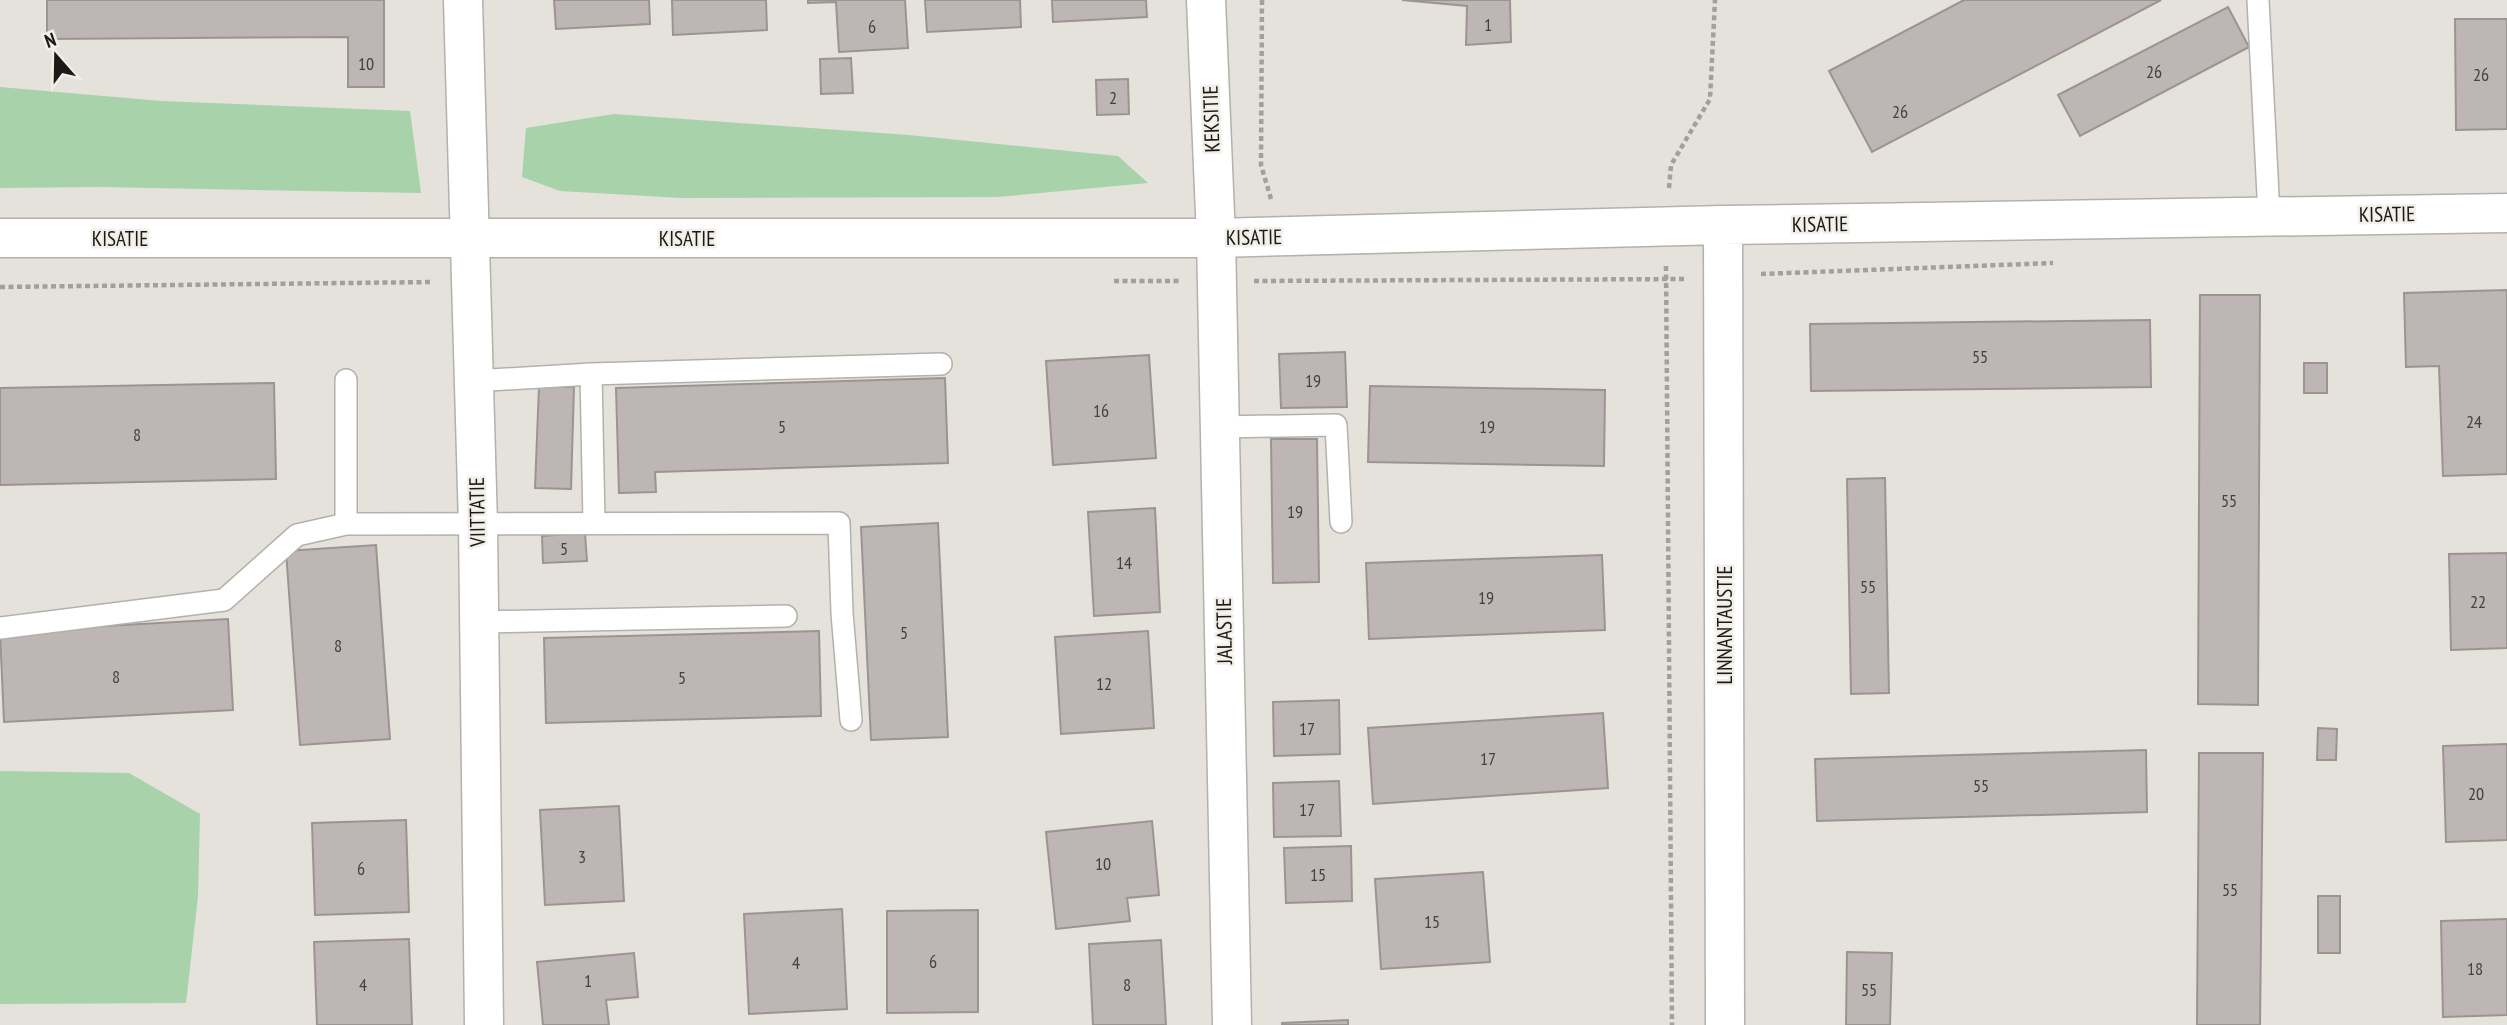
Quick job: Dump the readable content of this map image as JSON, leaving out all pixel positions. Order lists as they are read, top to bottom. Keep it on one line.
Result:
{"streets":{"street":["KEKSITIE","KISATIE","VIITTATIE","LINNANTAUSTIE","JALASTIE"]},"crossings":[["KEKSITIE","KISATIE"],["KEKSITIE","JALASTIE"],["KISATIE","VIITTATIE"],["KISATIE","LINNANTAUSTIE"],["KISATIE","JALASTIE"]],"house_numbers":["1","6","10","26","26","2","26","55","19","16","24","5","19","8","55","19","5","14","55","19","22","5","8","8","5","12","17","17","55","20","17","3","10","6","15","55","15","6","4","18","1","4","8","55"],"north":"top"}
